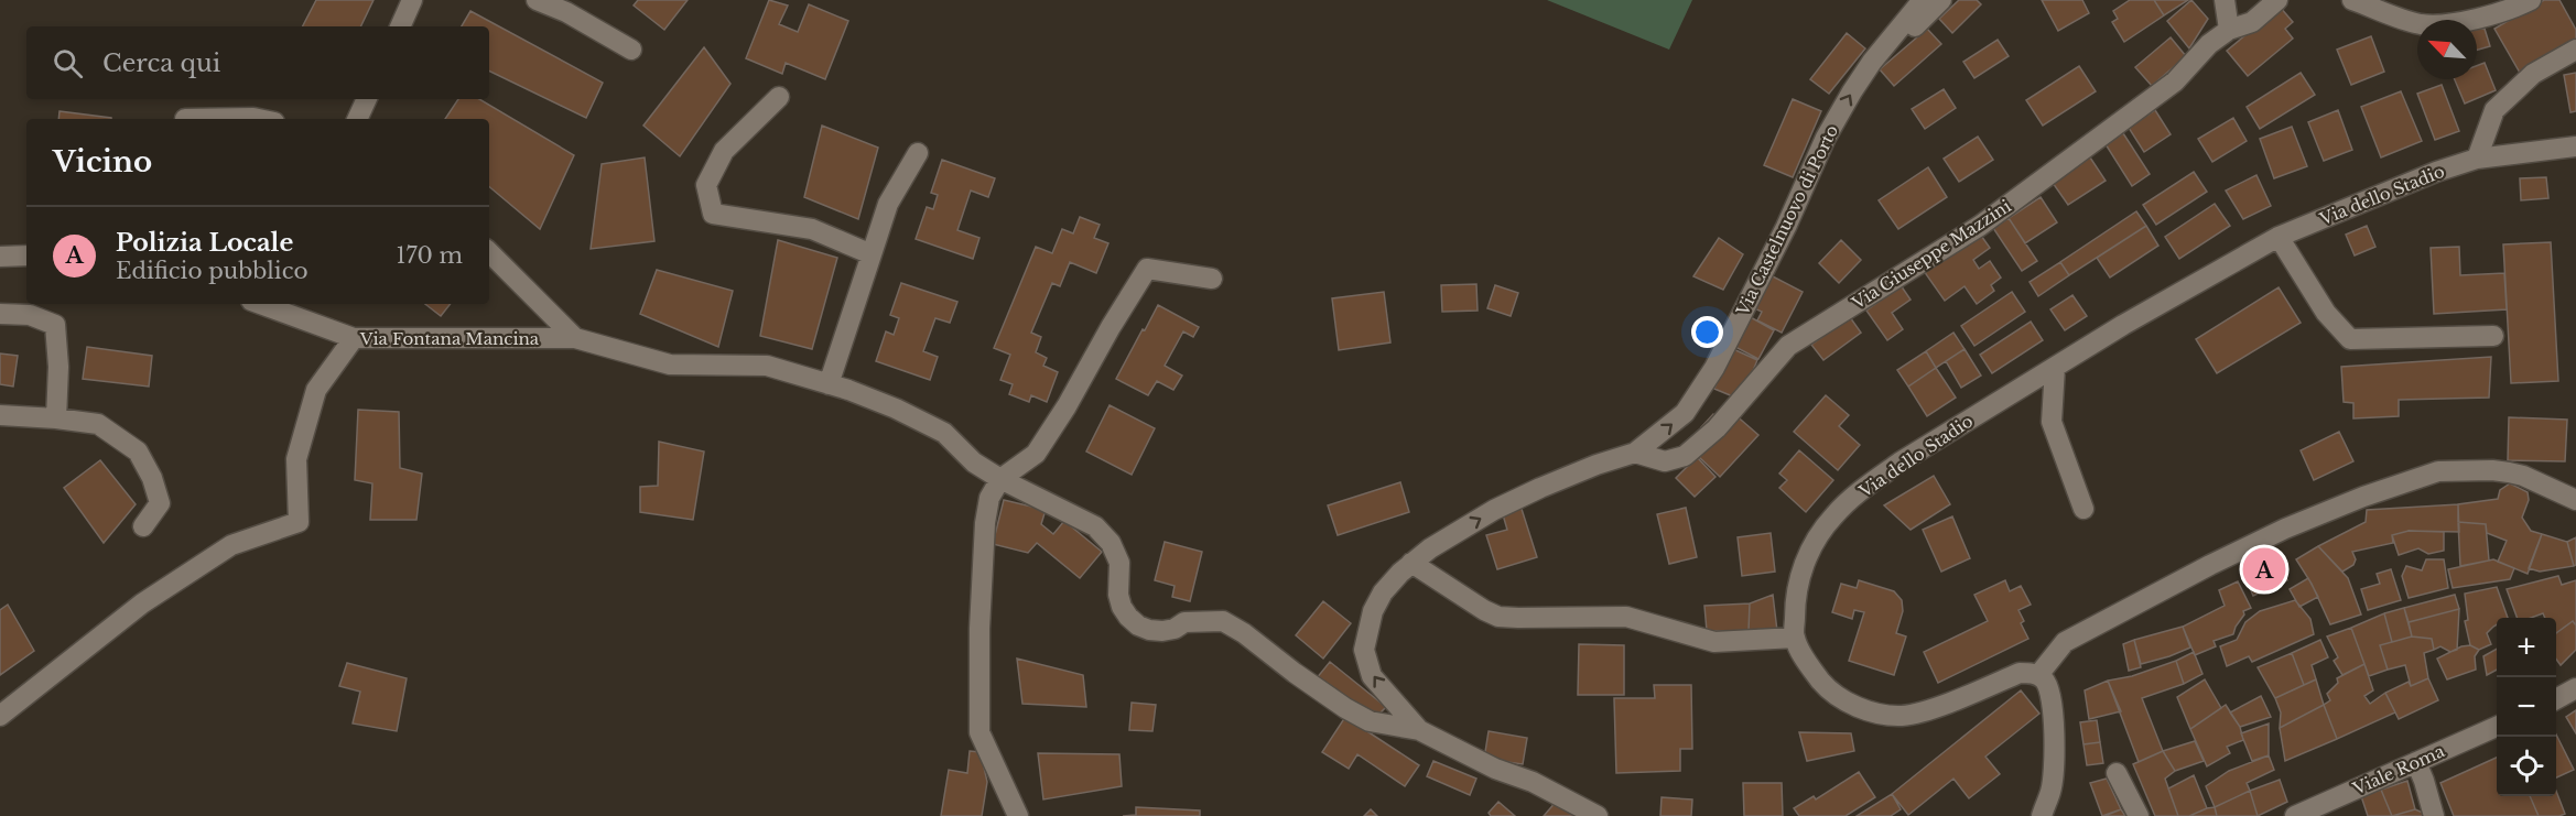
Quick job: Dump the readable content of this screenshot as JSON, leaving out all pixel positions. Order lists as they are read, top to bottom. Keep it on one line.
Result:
{"streets":{"street":["Via dello Stadio","Via Castelnuovo di Porto","Via Giuseppe Mazzini","Via Fontana Mancina","Viale Roma"]},"crossings":[["Via Castelnuovo di Porto","Via Giuseppe Mazzini"],["Via Castelnuovo di Porto","Via Fontana Mancina"]],"one_way":["Via Castelnuovo di Porto"],"north":"top left","page":{"search":"Cerca qui","heading":"Vicino","list":[{"mark":"A","name":"Polizia Locale","note":"Edificio pubblico","value":"170 m"}],"pins":"A","map_buttons":["+","−"]}}
